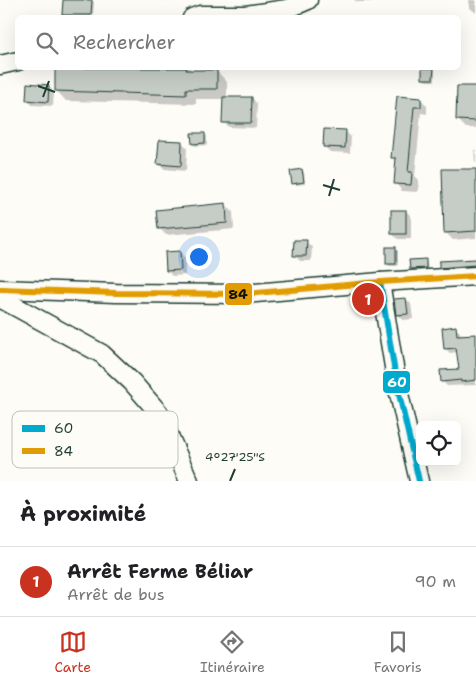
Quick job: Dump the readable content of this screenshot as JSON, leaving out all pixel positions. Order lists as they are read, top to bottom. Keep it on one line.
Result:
{"lines":["transit line 84","transit line 60"],"legend":["60","84"],"page":{"search":"Rechercher","pins":"1","heading":"À proximité","list":[{"mark":"1","name":"Arrêt Ferme Béliar","note":"Arrêt de bus","value":"90 m"}],"nav":["Carte","Itinéraire","Favoris"]},"coordinates":["4°27'25\"S"]}
